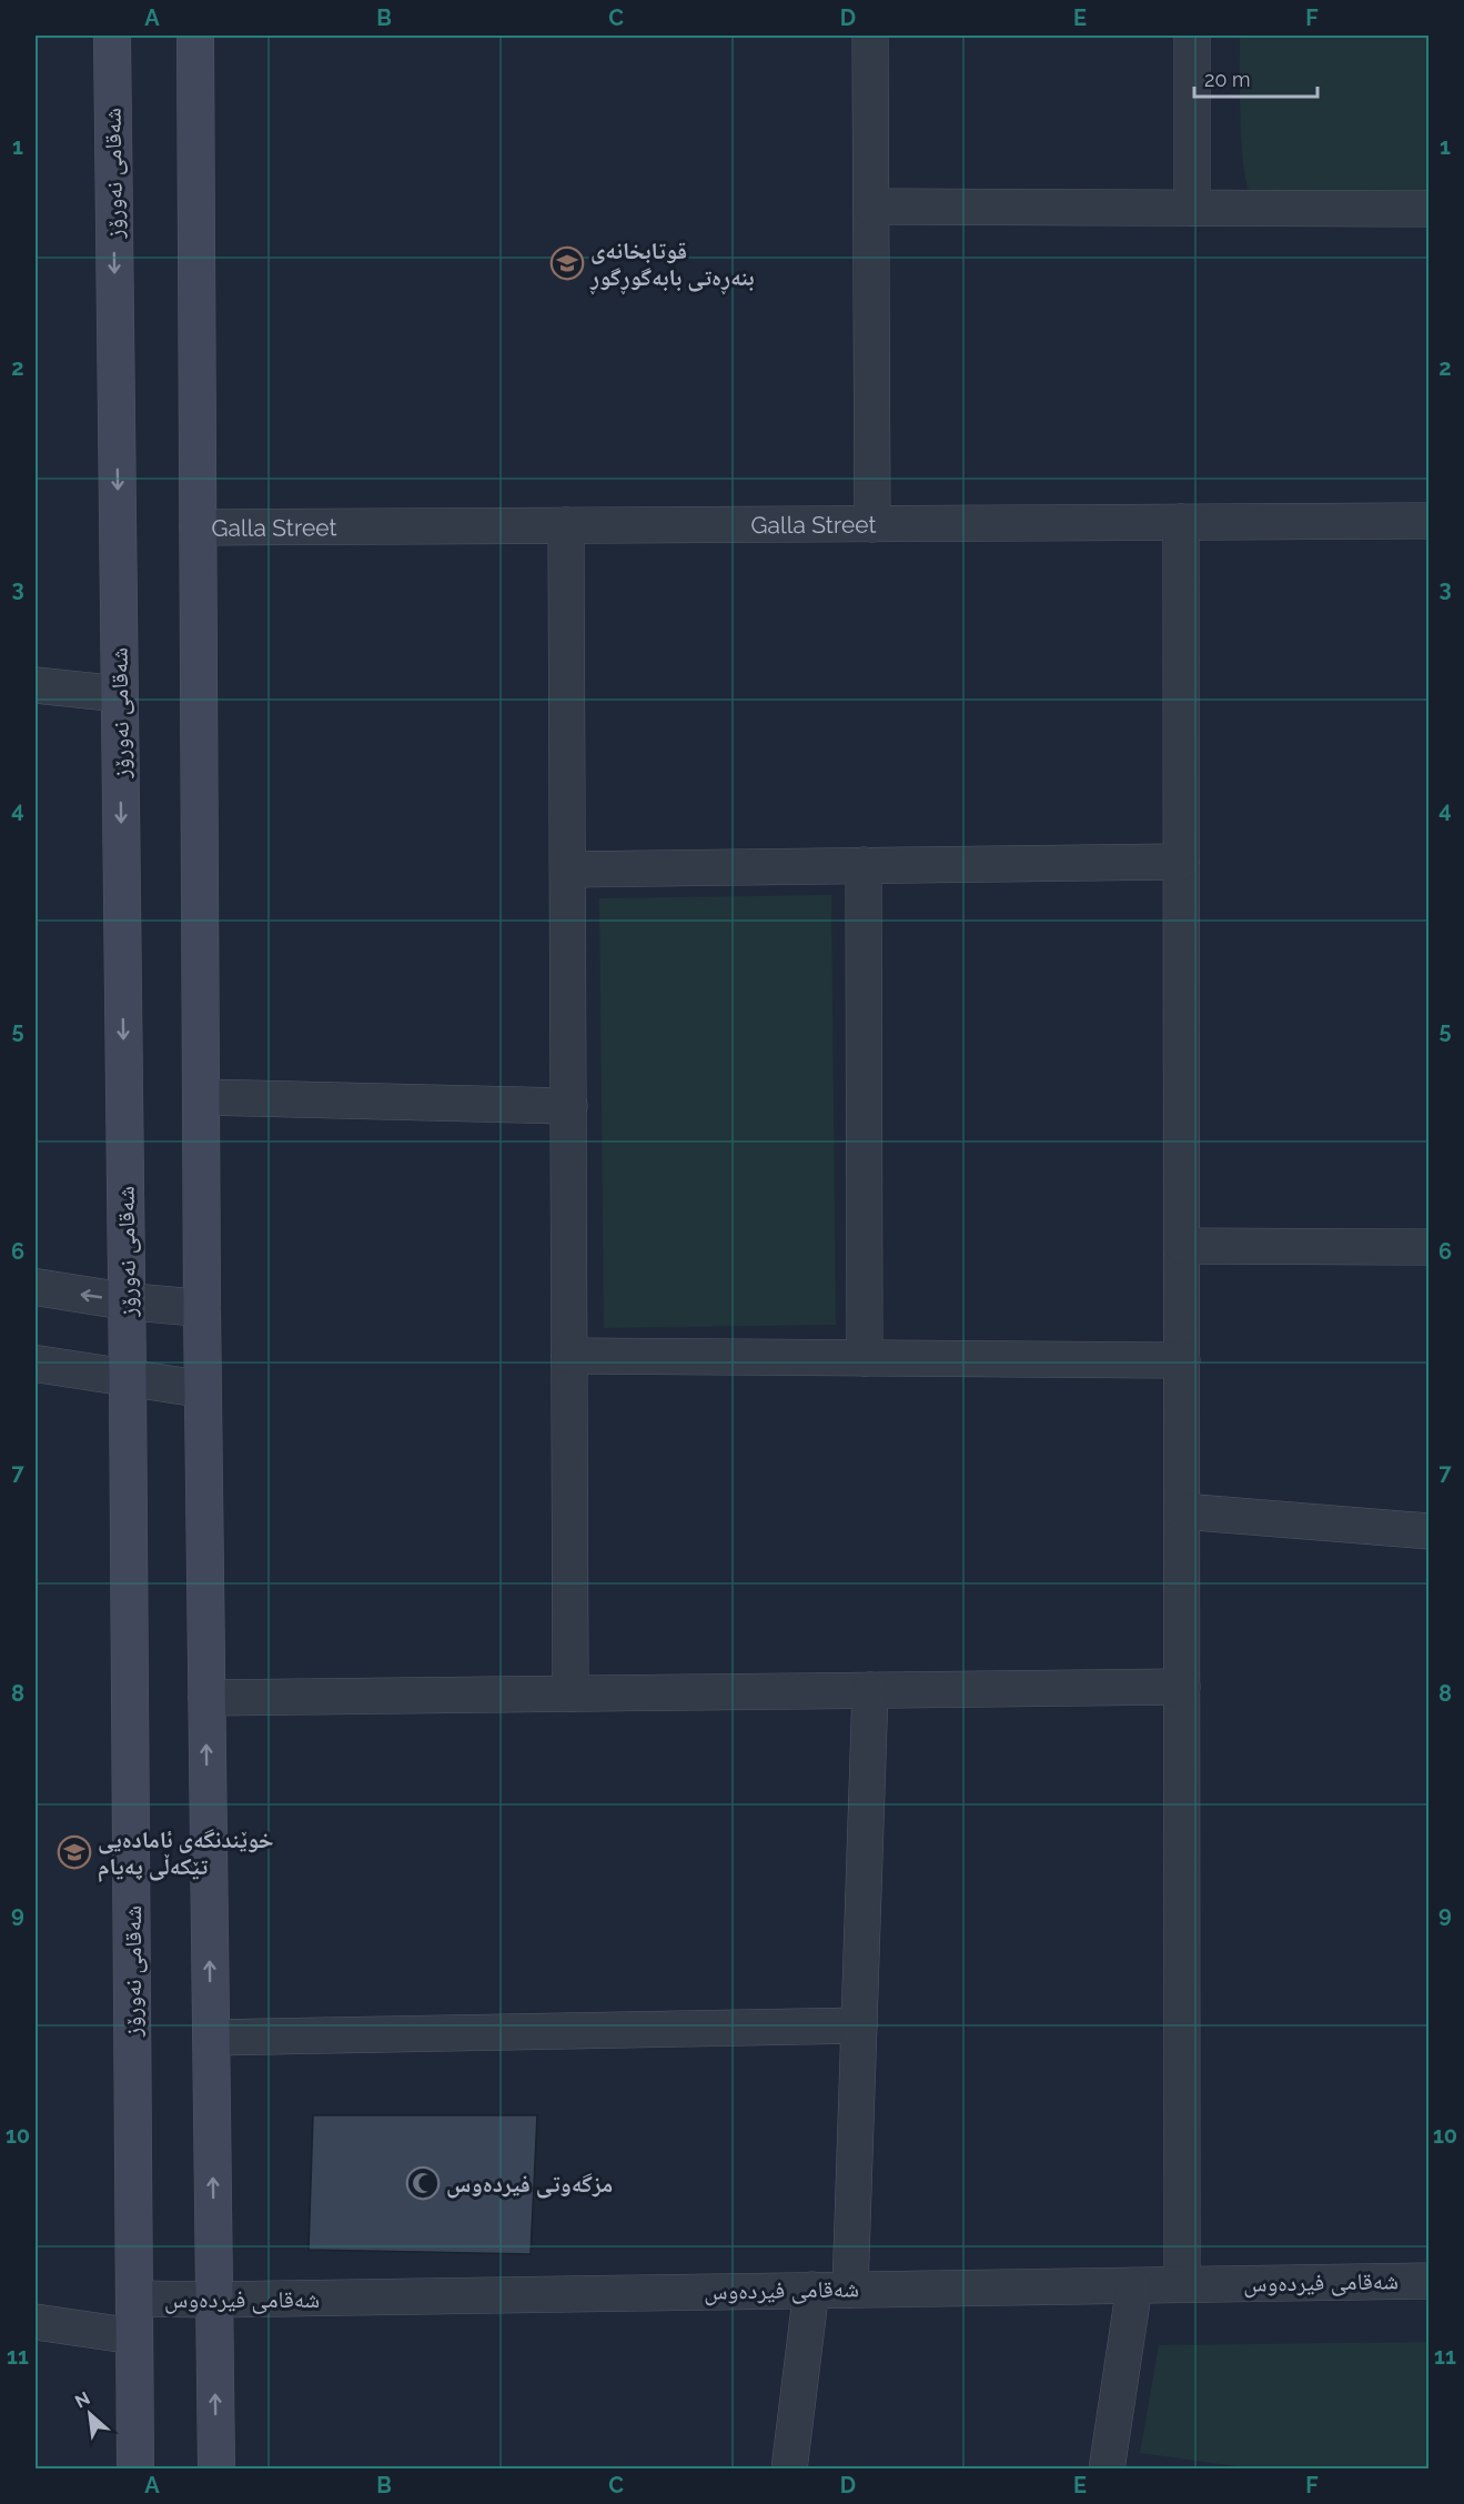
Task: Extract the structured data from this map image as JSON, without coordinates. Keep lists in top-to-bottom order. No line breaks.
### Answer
{"streets":{"main road":["شەقامی نەورۆز"],"street":["Galla Street","شەقامی فیردەوس"]},"crossings":[["شەقامی نەورۆز","شەقامی فیردەوس"]],"places":{"school or university":["قوتابخانەی بنەڕەتی بابەگوڕگوڕ","خوێندنگەی ئامادەیی تێکەڵی پەیام"],"mosque":["مزگەوتی فیردەوس"]},"scale_bar":"20 m","north":"top left","grid":{"columns":["A","B","C","D","E","F"],"rows":["1","2","3","4","5","6","7","8","9","10","11"]}}
